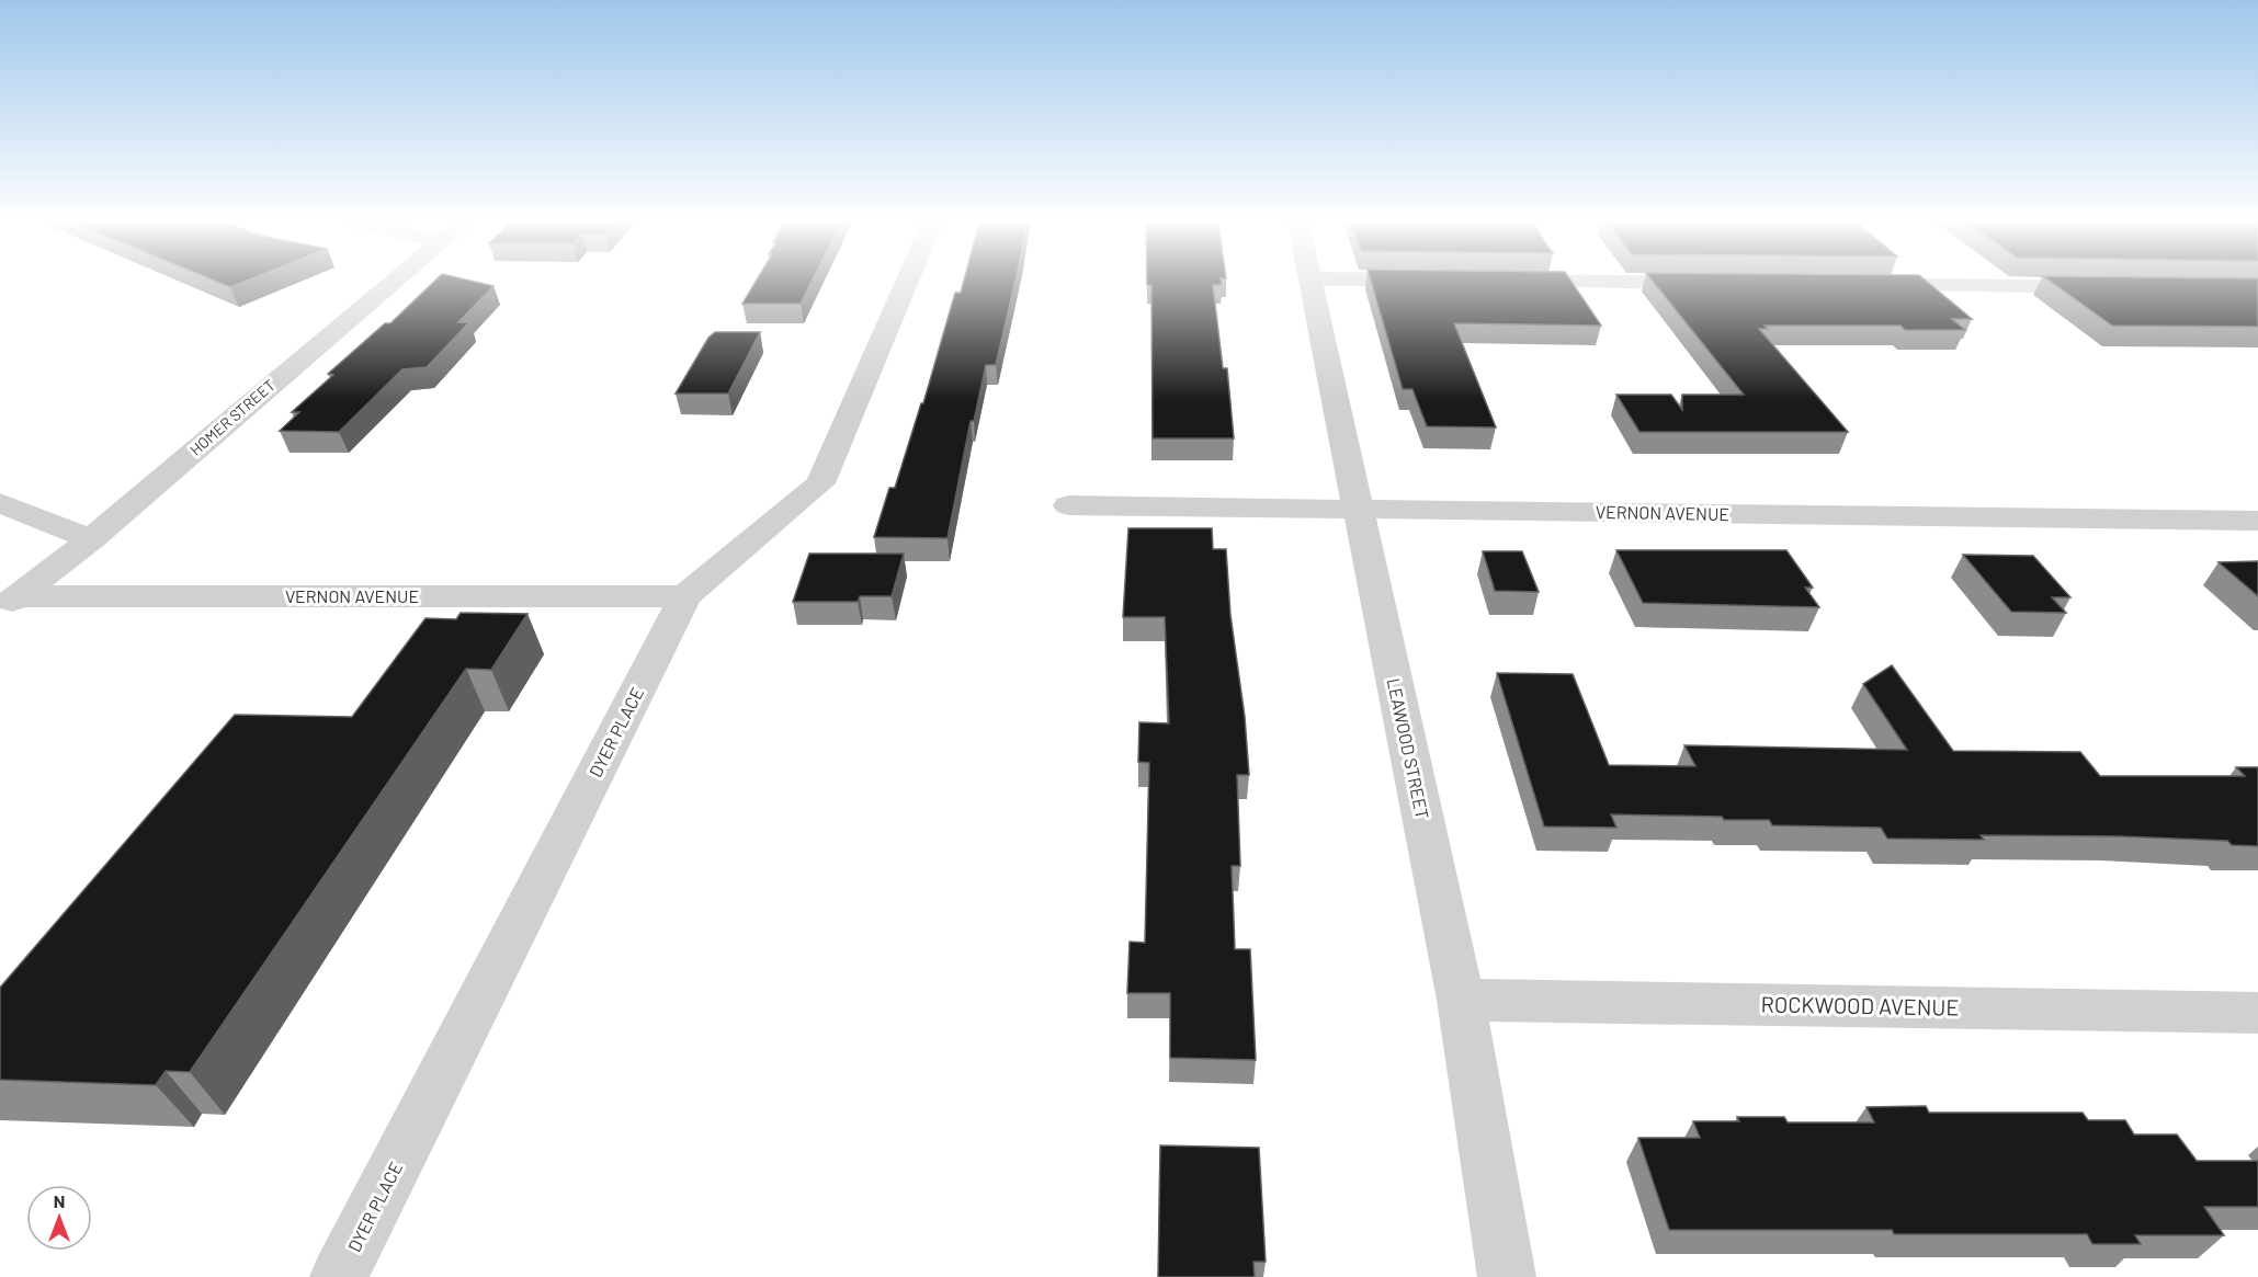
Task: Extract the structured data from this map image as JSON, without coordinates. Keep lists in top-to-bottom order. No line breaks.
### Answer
{"streets":{"street":["HOMER STREET","VERNON AVENUE","DYER PLACE","LEAWOOD STREET","ROCKWOOD AVENUE"]},"crossings":[["HOMER STREET","VERNON AVENUE"],["VERNON AVENUE","DYER PLACE"],["VERNON AVENUE","LEAWOOD STREET"],["LEAWOOD STREET","ROCKWOOD AVENUE"]],"north":"top"}
